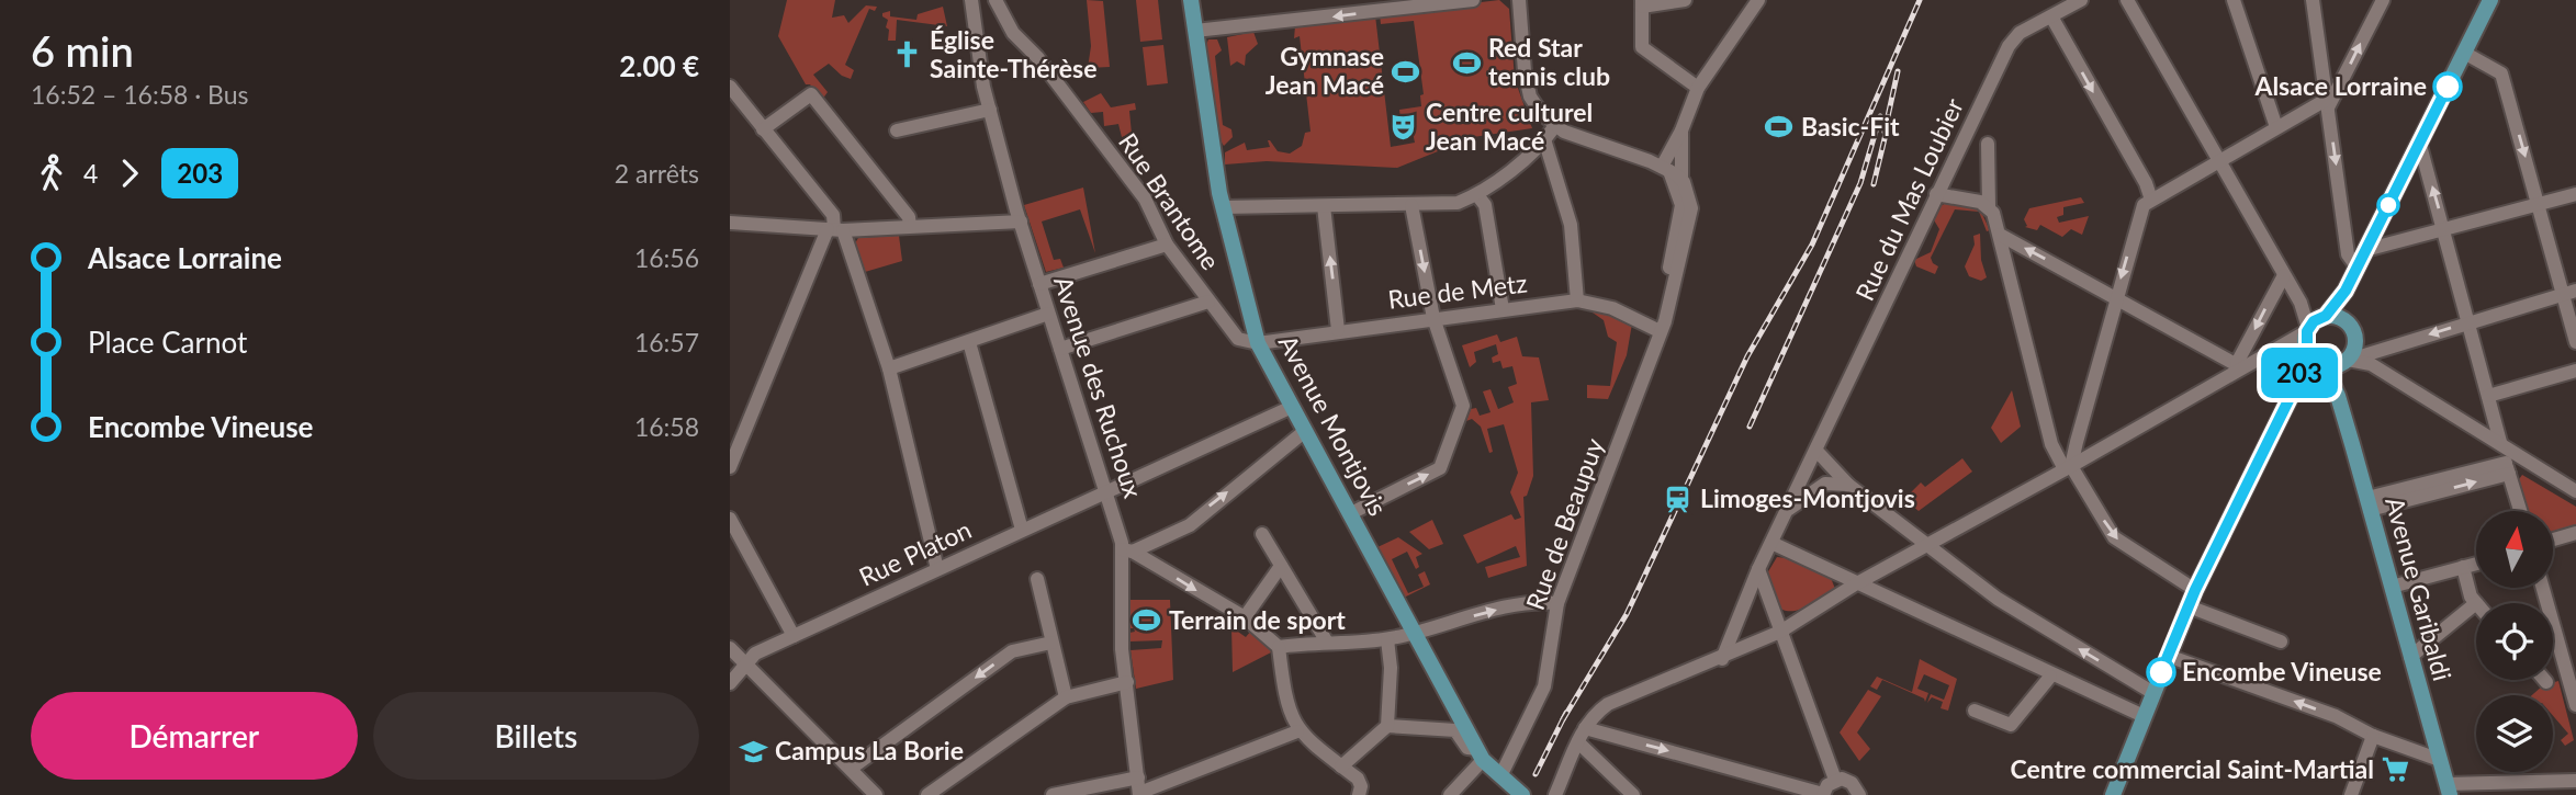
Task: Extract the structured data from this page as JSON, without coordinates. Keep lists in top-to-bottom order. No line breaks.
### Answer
{"streets":{"main road":["Avenue Montjovis","Avenue Garibaldi"],"street":["Rue du Mas Loubier","Rue Brantome","Rue de Metz","Avenue des Ruchoux","Rue de Beaupuy","Rue Platon"]},"crossings":[["Rue Brantome","Rue de Metz"],["Rue Brantome","Avenue Montjovis"],["Rue de Metz","Avenue Montjovis"],["Rue de Metz","Rue de Beaupuy"],["Avenue des Ruchoux","Rue Platon"],["Avenue Montjovis","Rue Platon"]],"places":{"church":["Église Sainte-Thérèse"],"sports":["Red Star tennis club","Gymnase Jean Macé","Basic-Fit","Terrain de sport"],"other":["Alsace Lorraine","Encombe Vineuse"],"theatre":["Centre culturel Jean Macé"],"station":["Limoges-Montjovis"],"school or university":["Campus La Borie"],"supermarket":["Centre commercial Saint-Martial"]},"lines":["bus line 203"],"north":"top","page":{"heading":["6 min","16:52 – 16:58 · Bus","2.00 €"],"on_map":"203","legs":["4","203","2 arrêts"],"list":[{"name":"Alsace Lorraine","value":"16:56"},{"name":"Place Carnot","value":"16:57"},{"name":"Encombe Vineuse","value":"16:58"}],"buttons":["Démarrer","Billets"]}}
